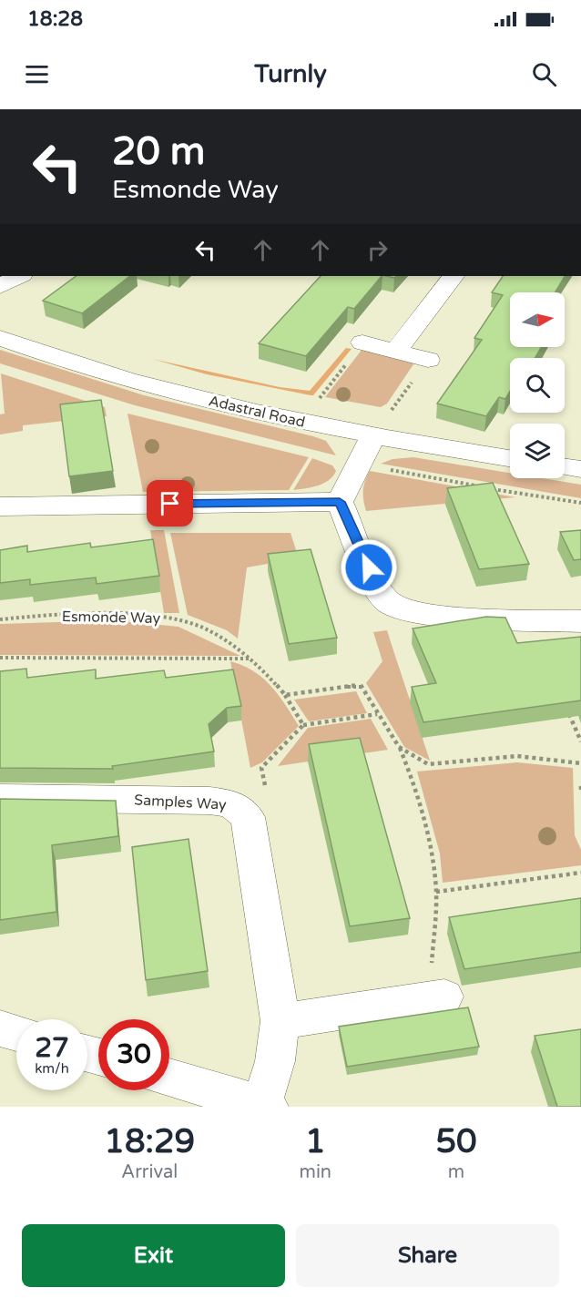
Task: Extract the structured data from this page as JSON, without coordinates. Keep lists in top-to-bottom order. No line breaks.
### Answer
{"streets":{"street":["Adastral Road","Samples Way"],"path":["Esmonde Way"]},"north":"right","page":{"status":"18:28","header":"Turnly","turn":["20 m","Esmonde Way"],"speed":"27 km/h","limit":"30","eta":["18:29","Arrival","1","min","50","m"],"buttons":["Exit","Share"]}}
